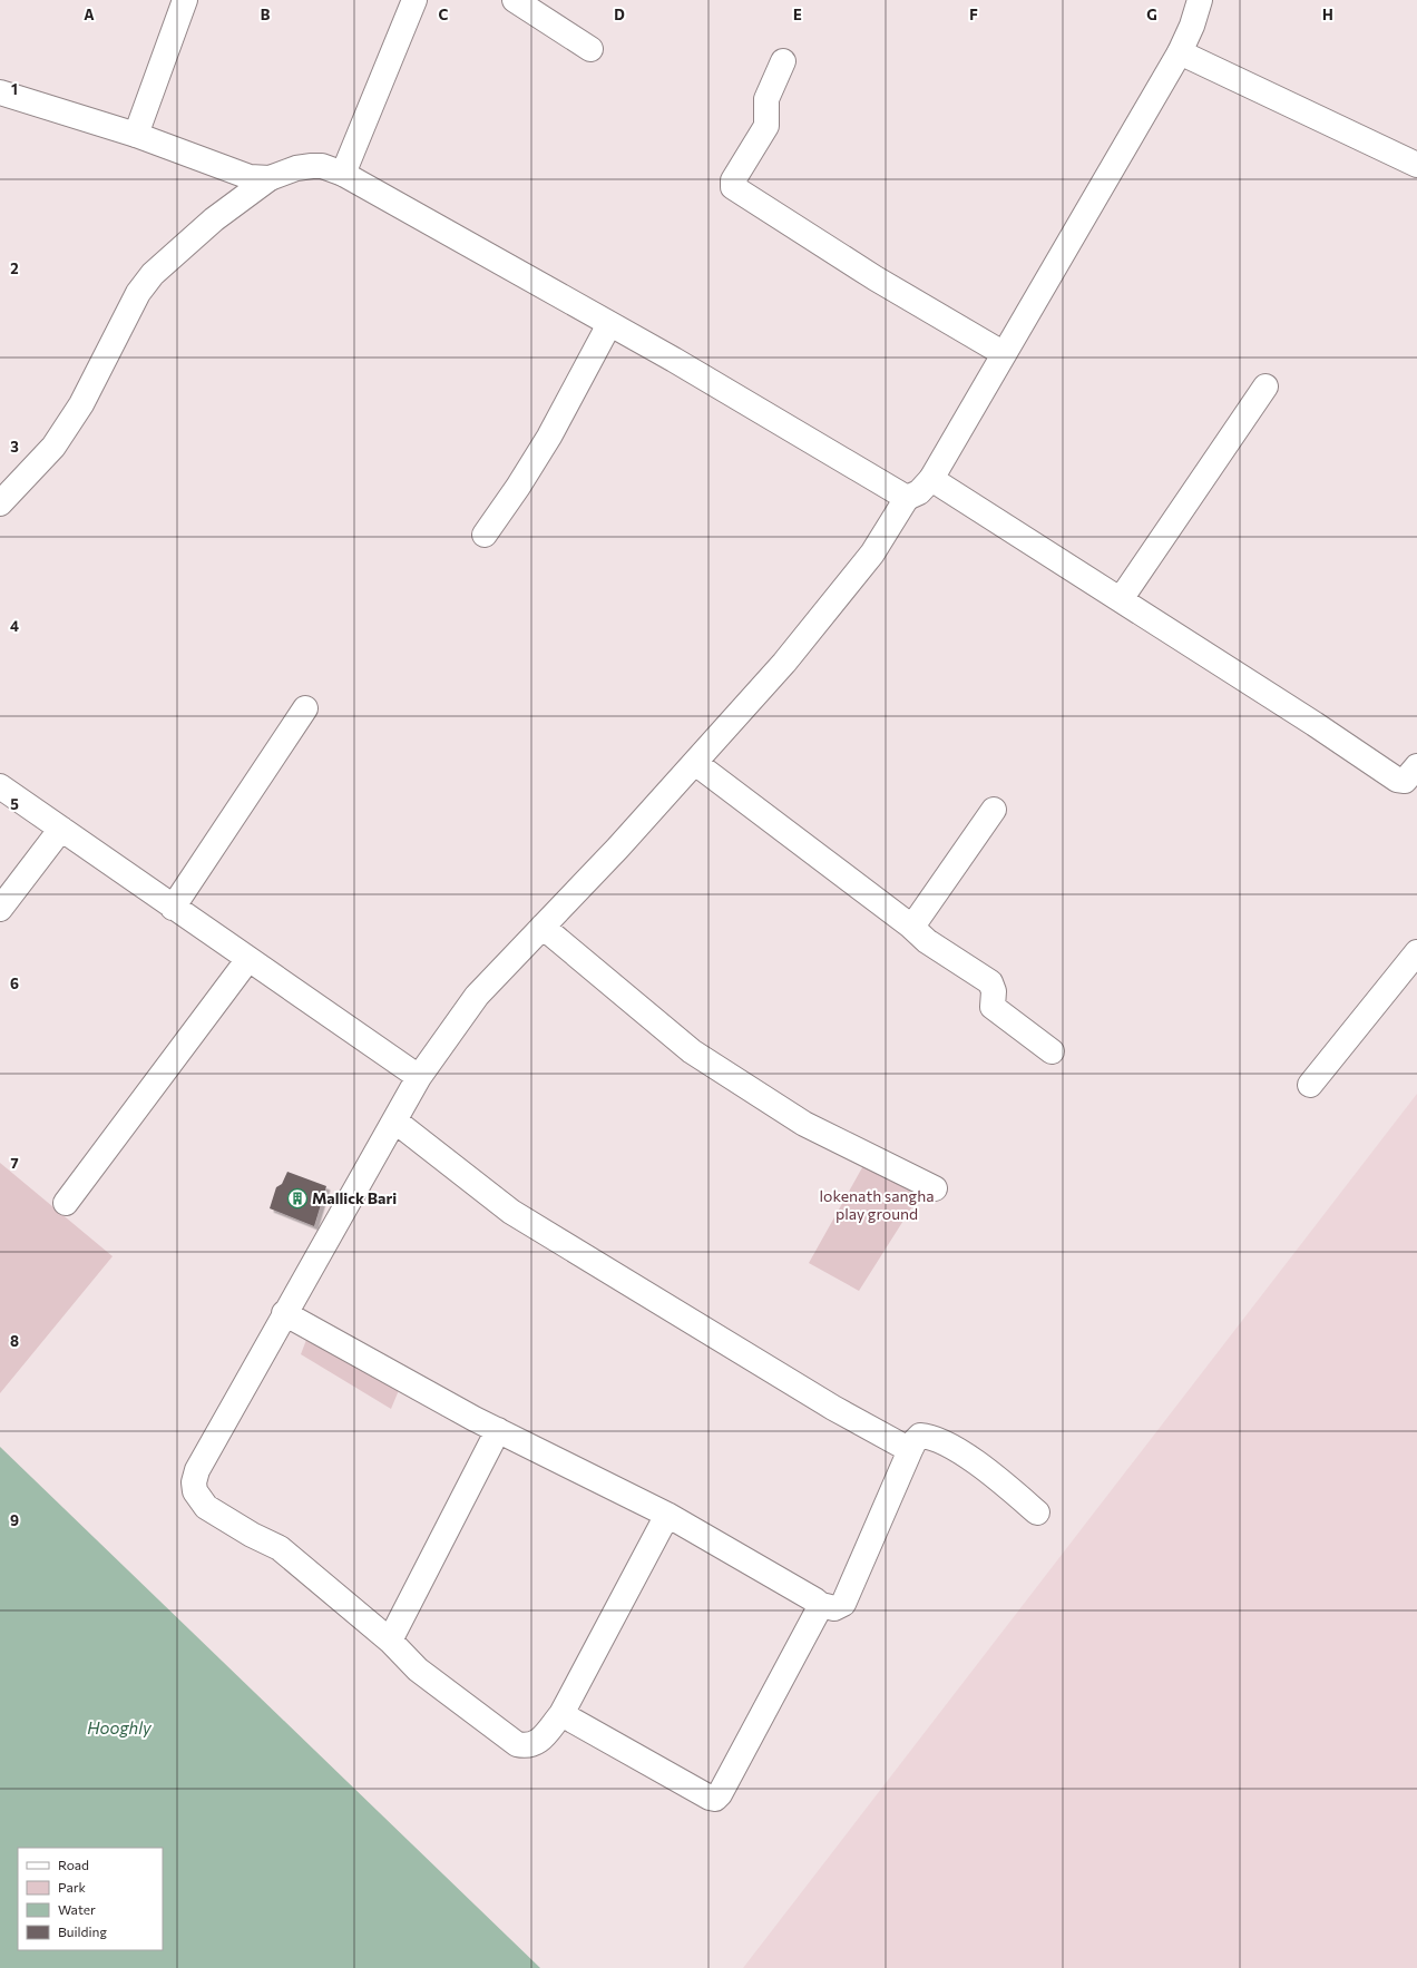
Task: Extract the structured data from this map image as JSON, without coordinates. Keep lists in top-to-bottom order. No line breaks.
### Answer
{"water":["Hooghly"],"parks":["lokenath sangha play ground"],"places":{"building":["Mallick Bari"]},"legend":["Road","Park","Water","Building"],"grid":{"columns":["A","B","C","D","E","F","G","H"],"rows":["1","2","3","4","5","6","7","8","9"]}}
